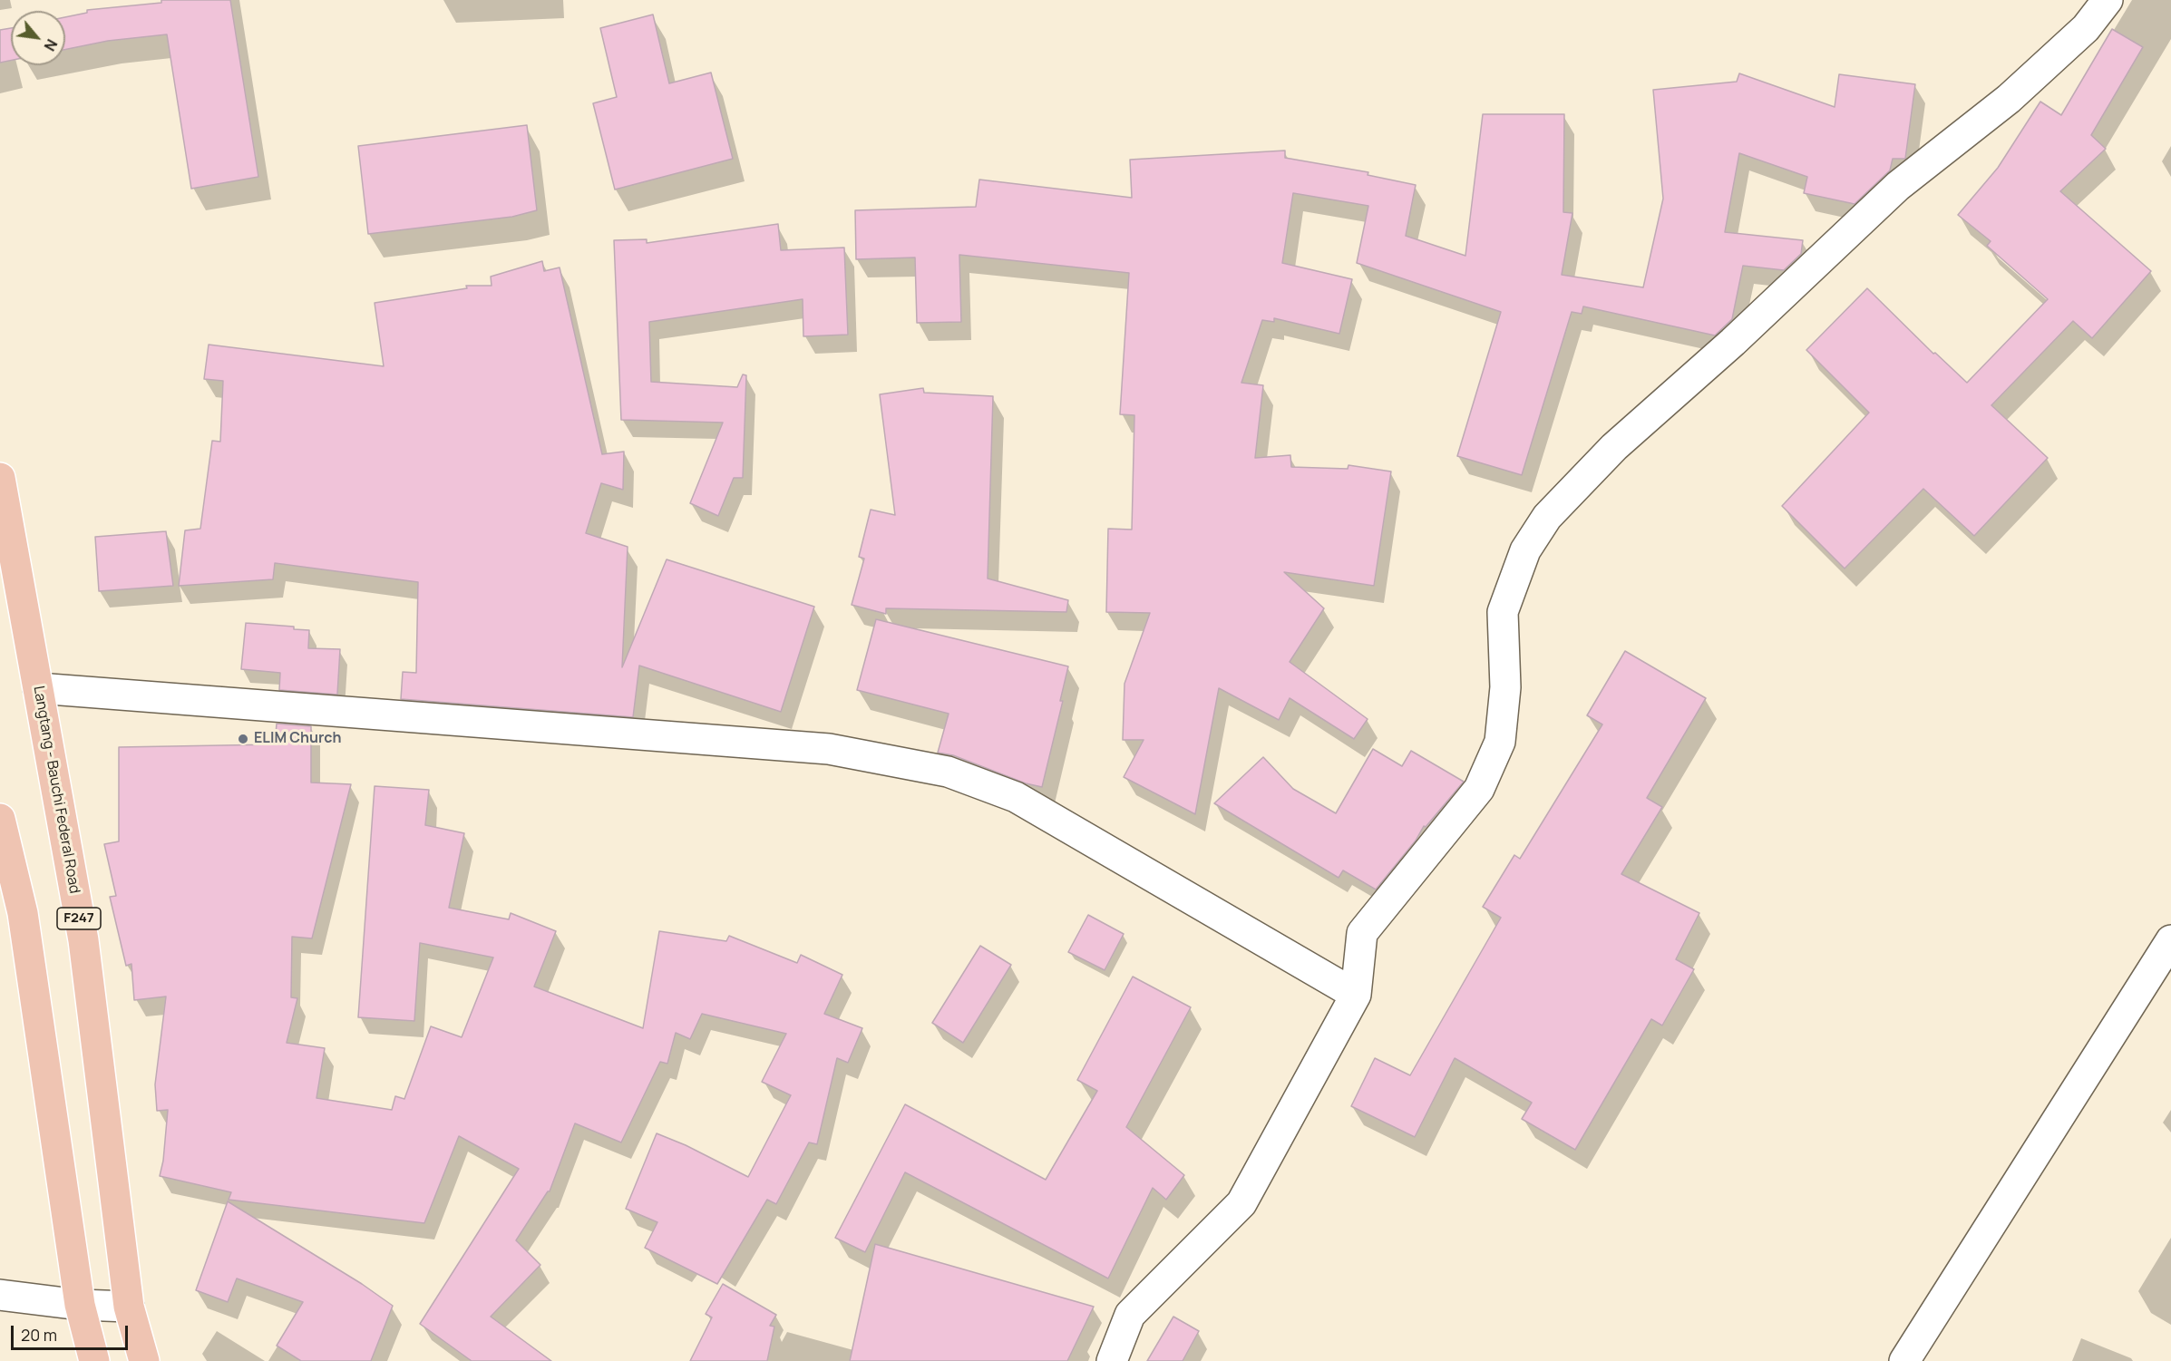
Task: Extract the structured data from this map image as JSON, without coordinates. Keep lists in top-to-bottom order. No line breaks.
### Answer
{"streets":{"main road":["Langtang - Bauchi Federal Road","F247"]},"places":["ELIM Church"],"scale_bar":"20 m","north":"bottom right"}
